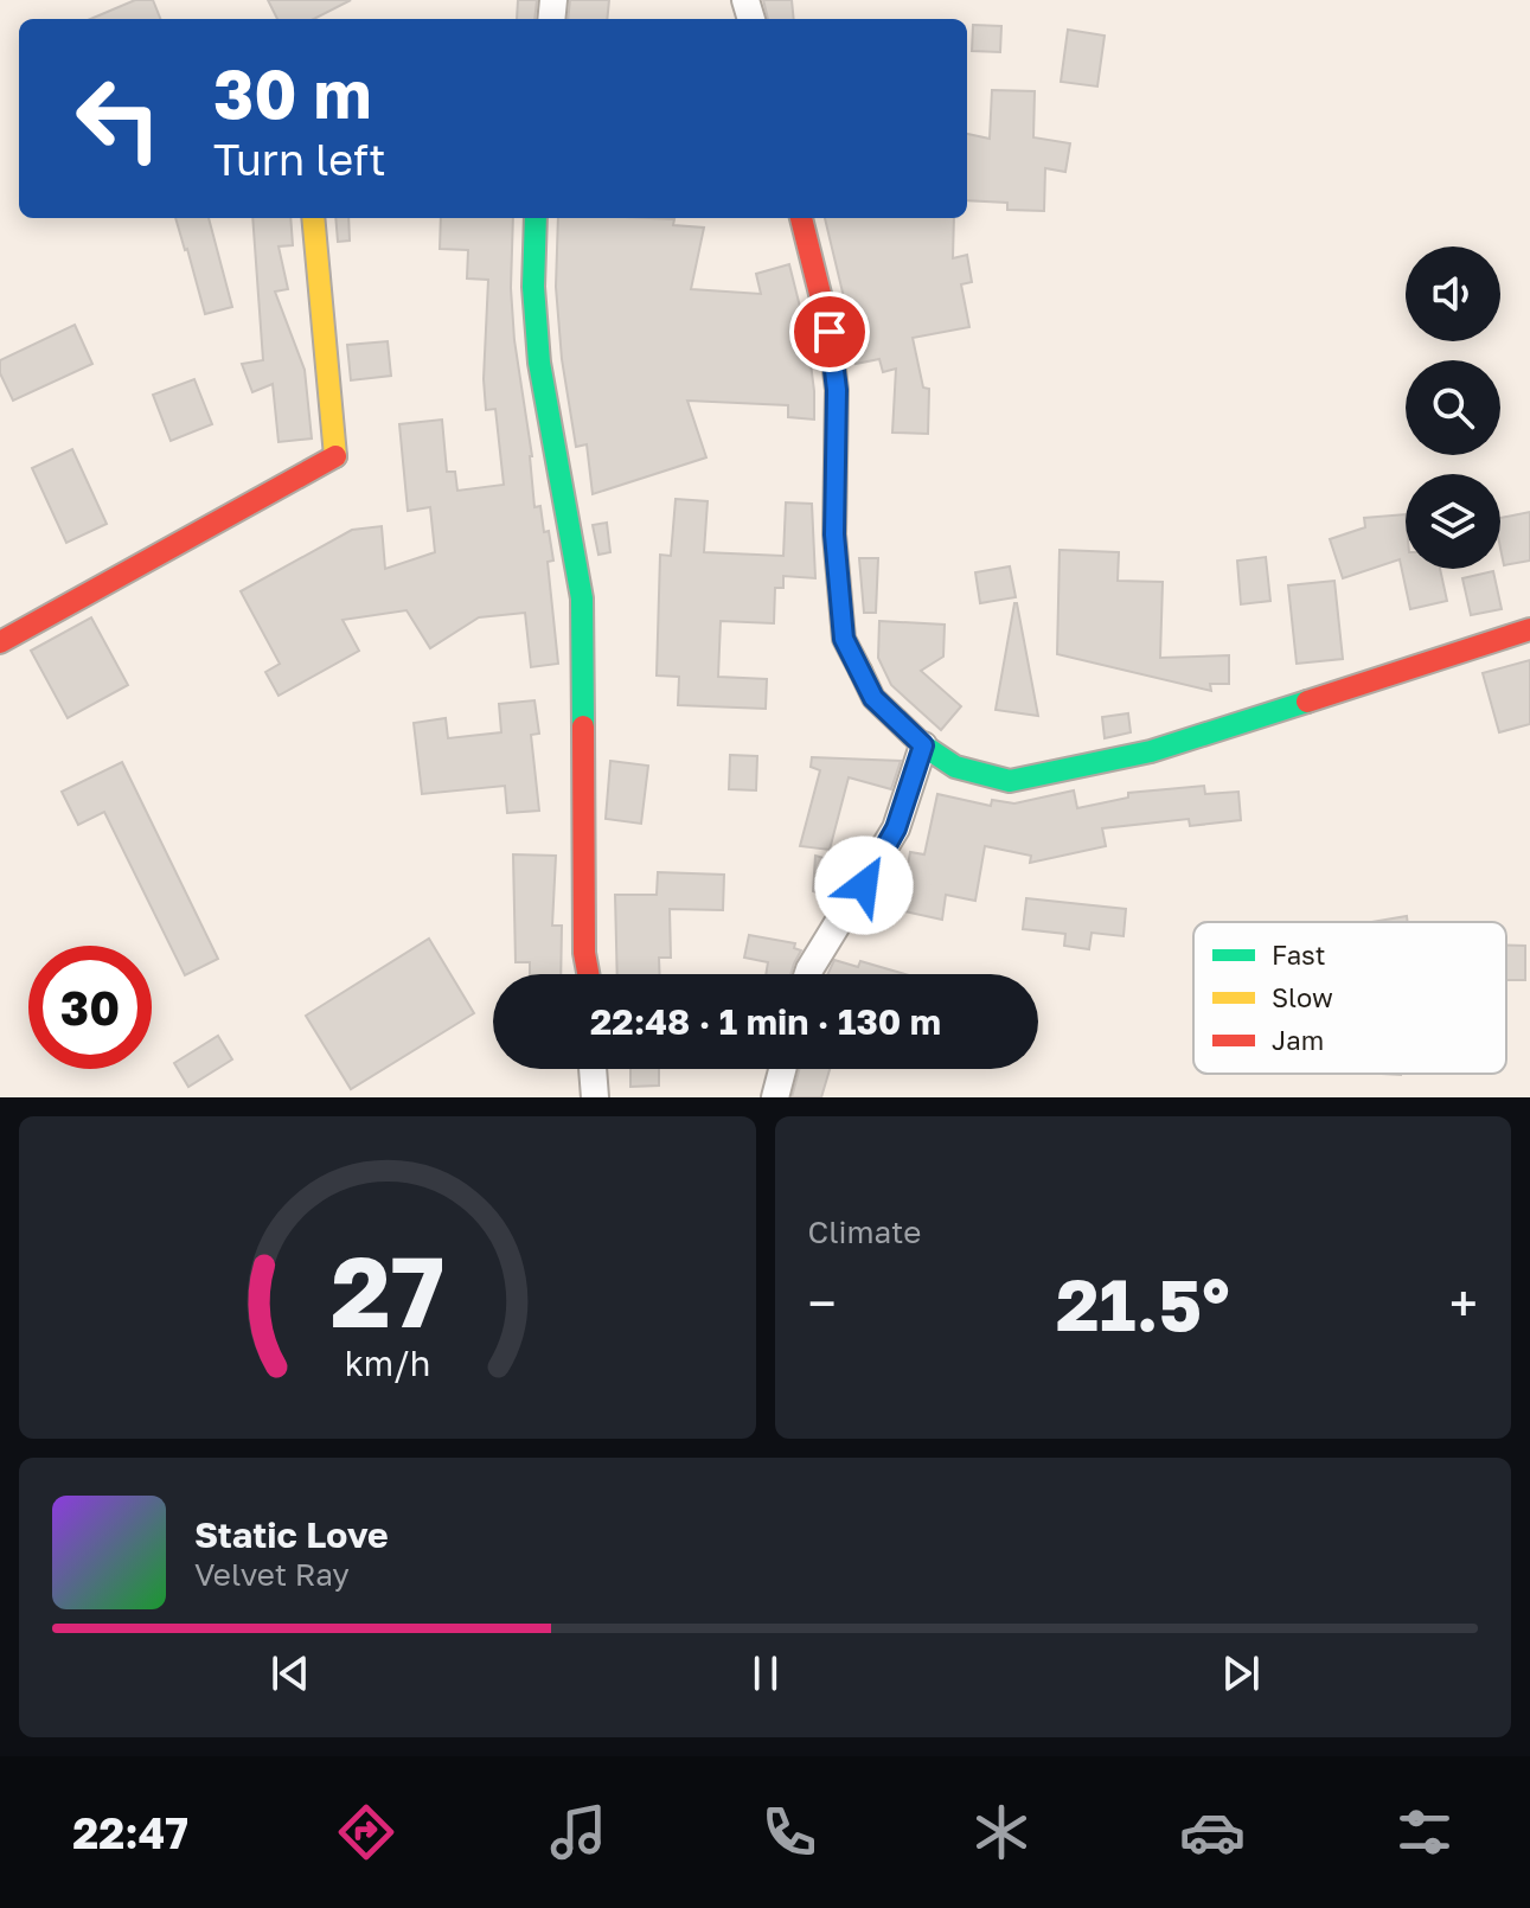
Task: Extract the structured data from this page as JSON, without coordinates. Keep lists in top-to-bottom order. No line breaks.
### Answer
{"legend":["Fast","Slow","Jam"],"page":{"turn":["30 m","Turn left"],"limit":"30","trip":"22:48 · 1 min · 130 m","tile":"Climate","heat":["−","21.5°","+"],"song":["Static Love","Velvet Ray"],"tabs":"22:47","gauge":["27","km/h"]}}
